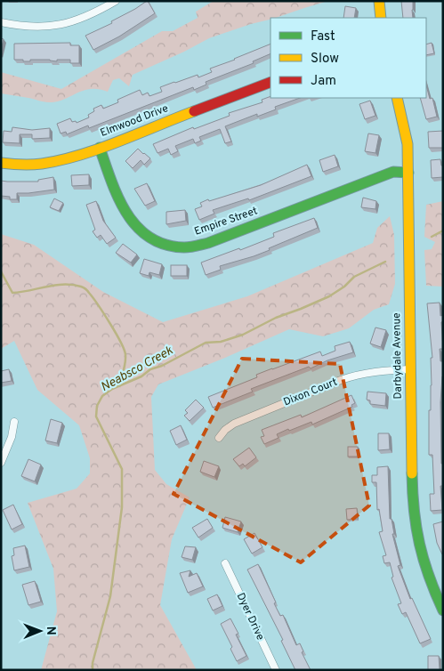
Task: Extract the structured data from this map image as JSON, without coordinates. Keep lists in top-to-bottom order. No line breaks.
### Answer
{"streets":{"street":["Elmwood Drive","Empire Street","Darbydale Avenue","Dixon Court","Dyer Drive"]},"crossings":[["Elmwood Drive","Empire Street"],["Empire Street","Darbydale Avenue"],["Darbydale Avenue","Dixon Court"]],"water":["Neabsco Creek"],"legend":["Fast","Slow","Jam"],"north":"right"}
